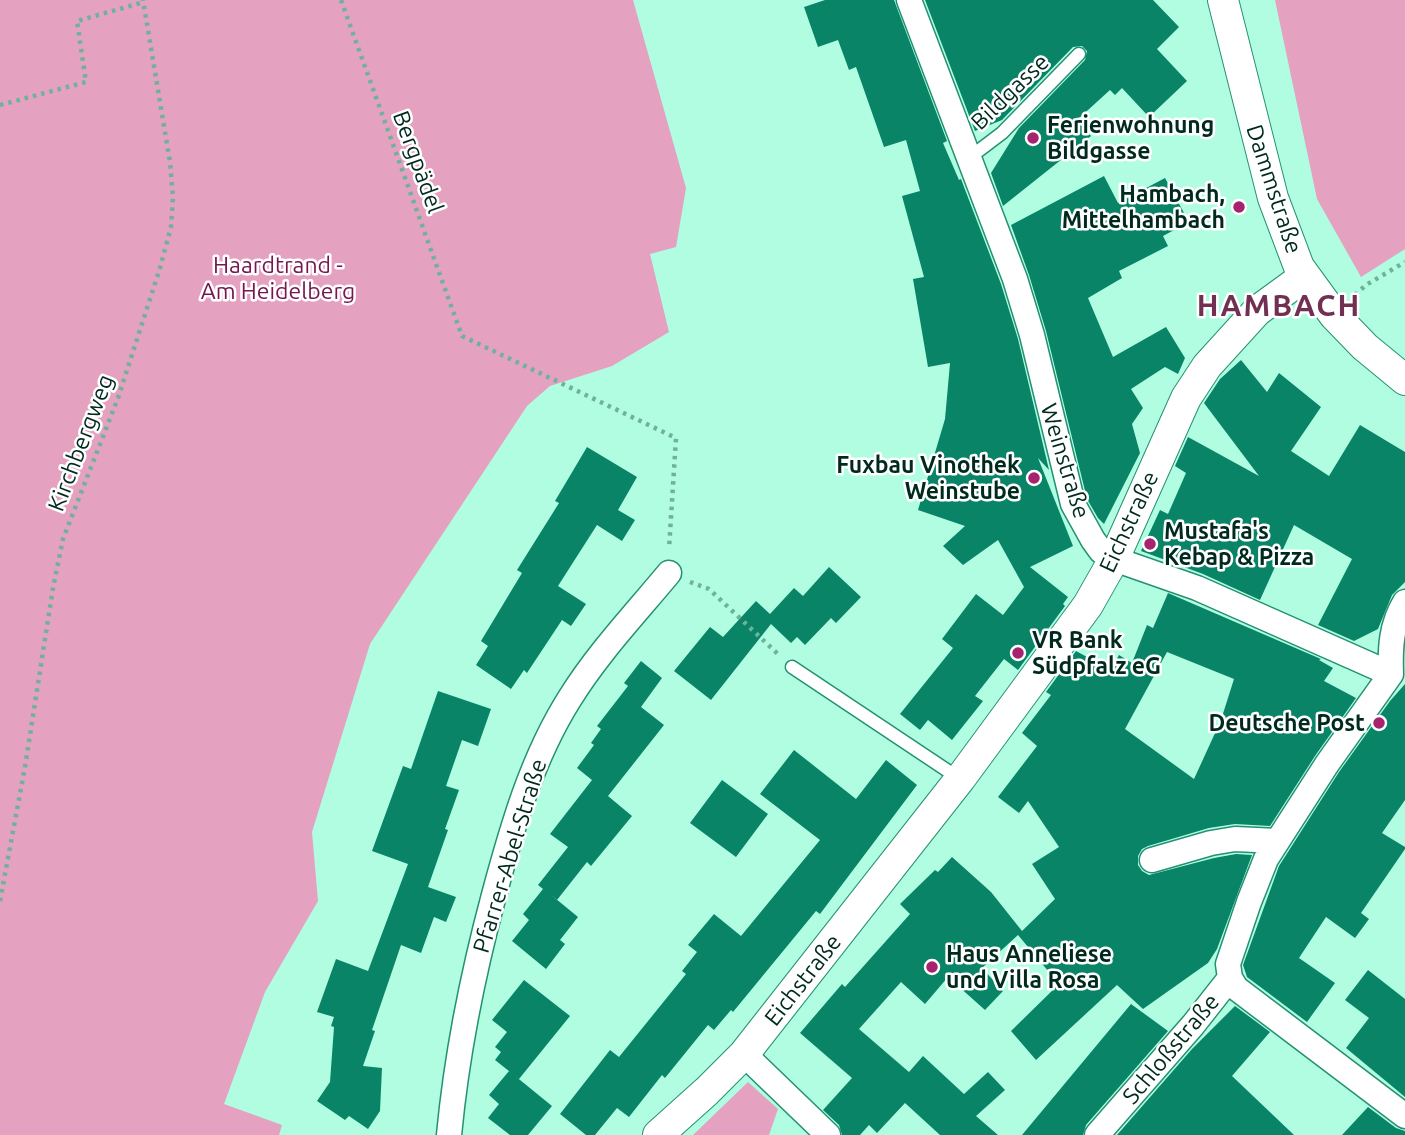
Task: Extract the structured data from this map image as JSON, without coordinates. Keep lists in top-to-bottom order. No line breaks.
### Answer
{"streets":{"street":["Dammstraße","Weinstraße","Eichstraße","Pfarrer-Abel-Straße","Schloßstraße"],"lane":["Bildgasse"],"path":["Bergpädel","Kirchbergweg"]},"crossings":[["Bildgasse","Weinstraße"],["Bergpädel","Pfarrer-Abel-Straße"],["Dammstraße","Eichstraße"],["Weinstraße","Eichstraße"],["Weinstraße","Schloßstraße"]],"districts":["HAMBACH"],"parks":["Haardtrand - Am Heidelberg"],"places":["Ferienwohnung Bildgasse","Hambach, Mittelhambach","Fuxbau Vinothek Weinstube","Mustafa's Kebap & Pizza","VR Bank Südpfalz eG","Deutsche Post","Haus Anneliese und Villa Rosa"]}
